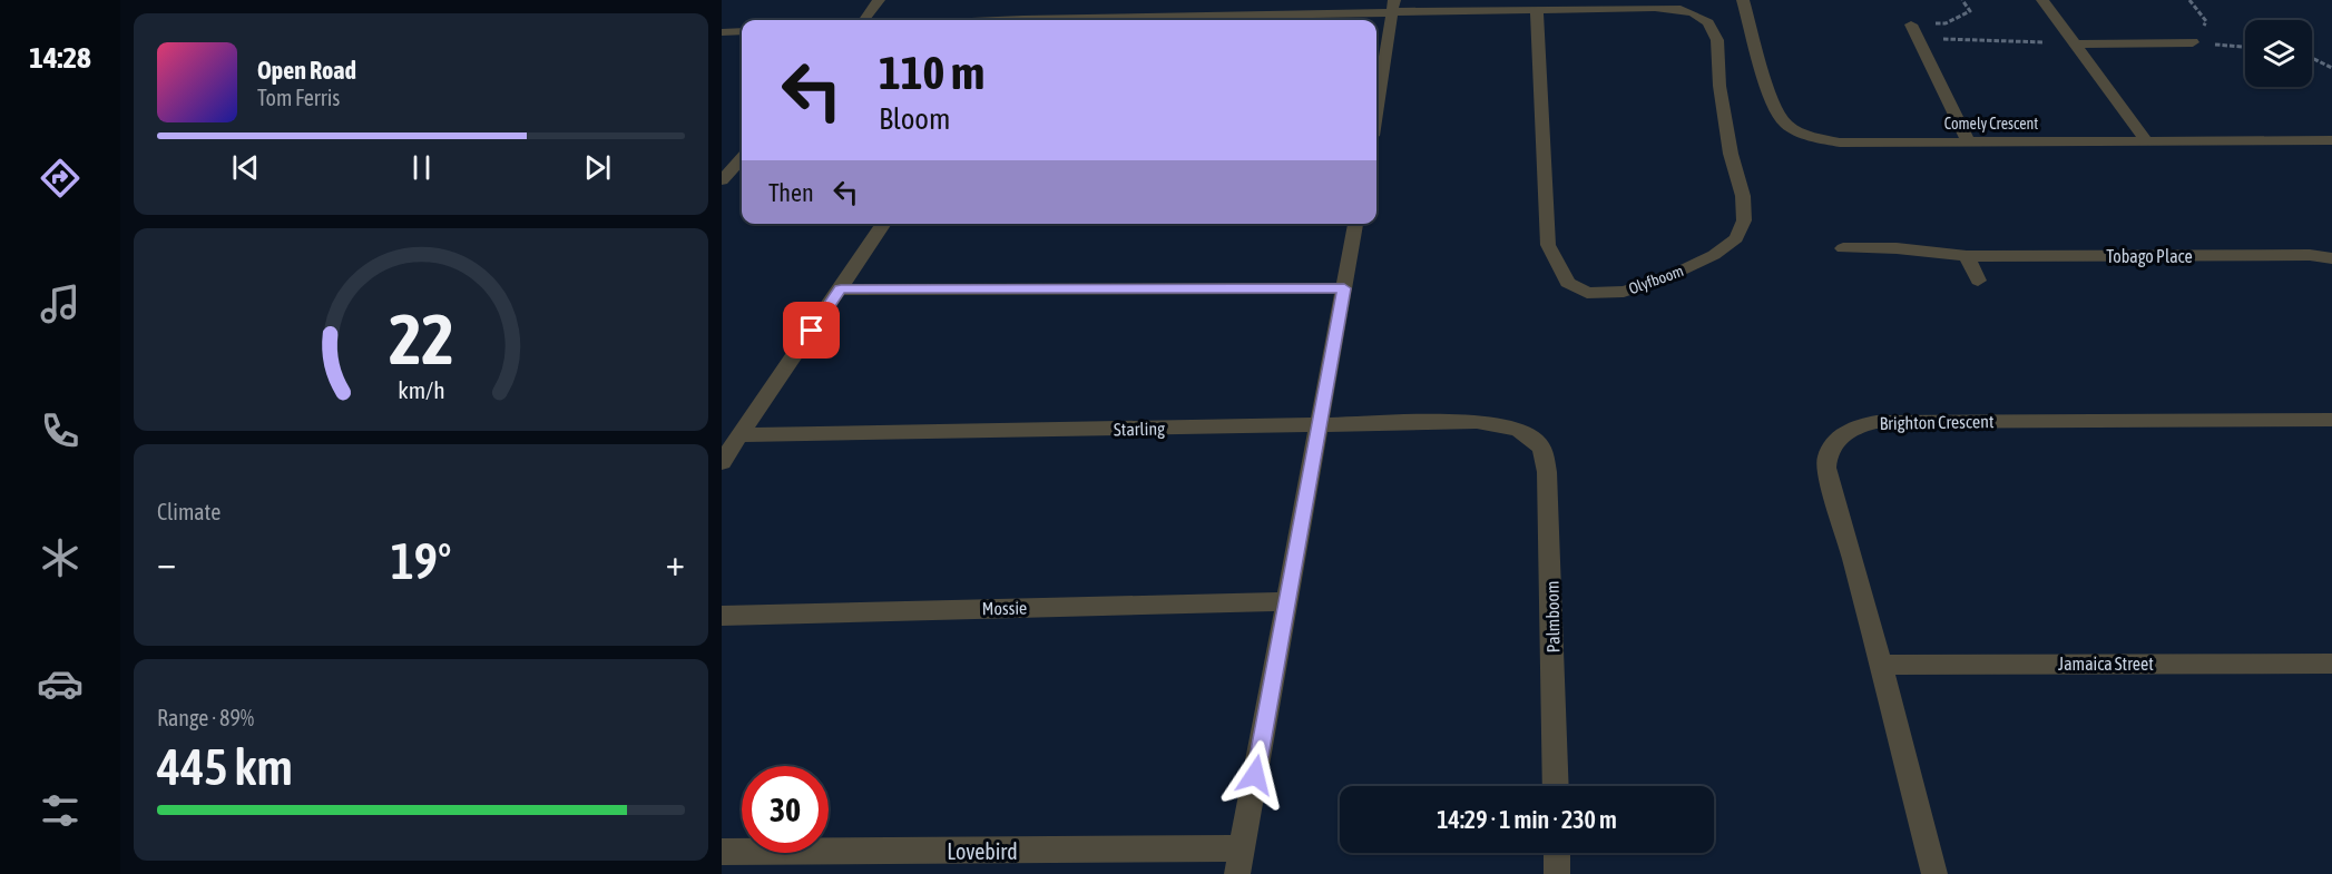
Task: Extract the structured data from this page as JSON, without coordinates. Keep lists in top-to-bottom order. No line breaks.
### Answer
{"streets":{"street":["Comely Crescent","Tobago Place","Olyfboom","Brighton Crescent","Starling","Mossie","Palmboom","Jamaica Street","Lovebird"]},"crossings":[["Brighton Crescent","Jamaica Street"],["Starling","Palmboom"]],"page":{"tabs":"14:28","turn":["110 m","Bloom"],"song":["Open Road","Tom Ferris"],"then":"Then","tile":["Climate",["Range · 89%","445 km"]],"heat":["−","19°","+"],"limit":"30","trip":"14:29 · 1 min · 230 m","gauge":["22","km/h"]}}
